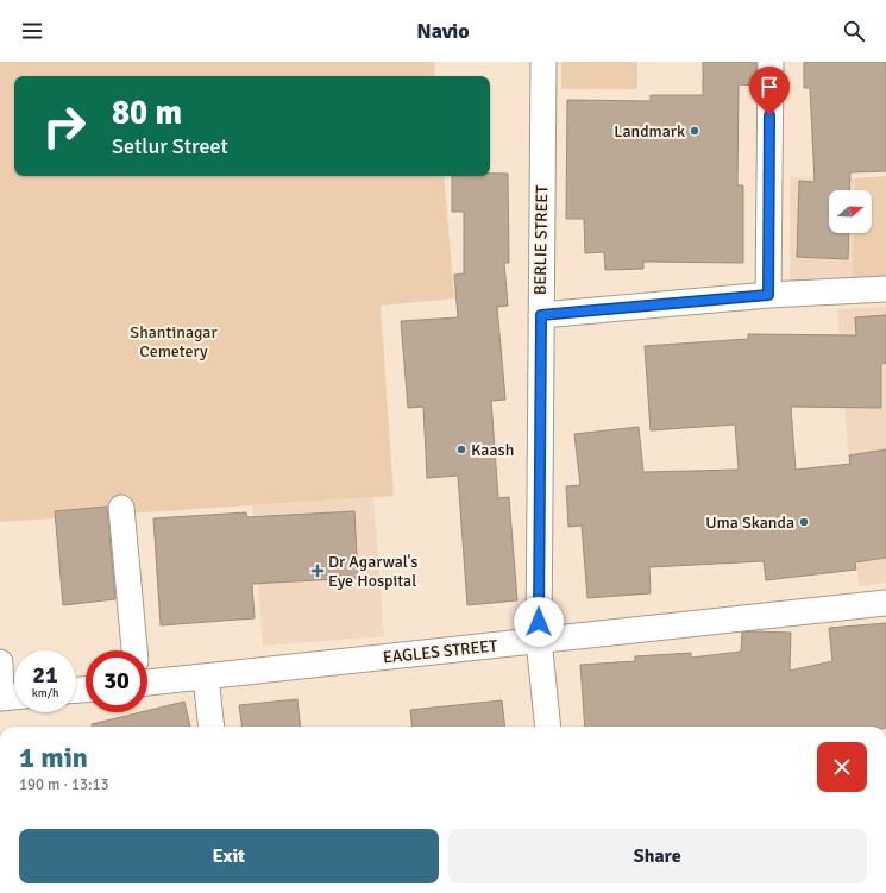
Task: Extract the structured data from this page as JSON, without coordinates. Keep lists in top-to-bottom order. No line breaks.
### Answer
{"streets":{"street":["BERLIE STREET","EAGLES STREET"]},"crossings":[["BERLIE STREET","EAGLES STREET"]],"parks":["Shantinagar Cemetery"],"places":{"other":["Landmark","Kaash","Uma Skanda"],"health":["Dr Agarwal's Eye Hospital"]},"north":"right","page":{"header":"Navio","turn":["80 m","Setlur Street"],"speed":"21 km/h","limit":"30","heading":["1 min","190 m · 13:13"],"buttons":["Exit","Share"]}}
